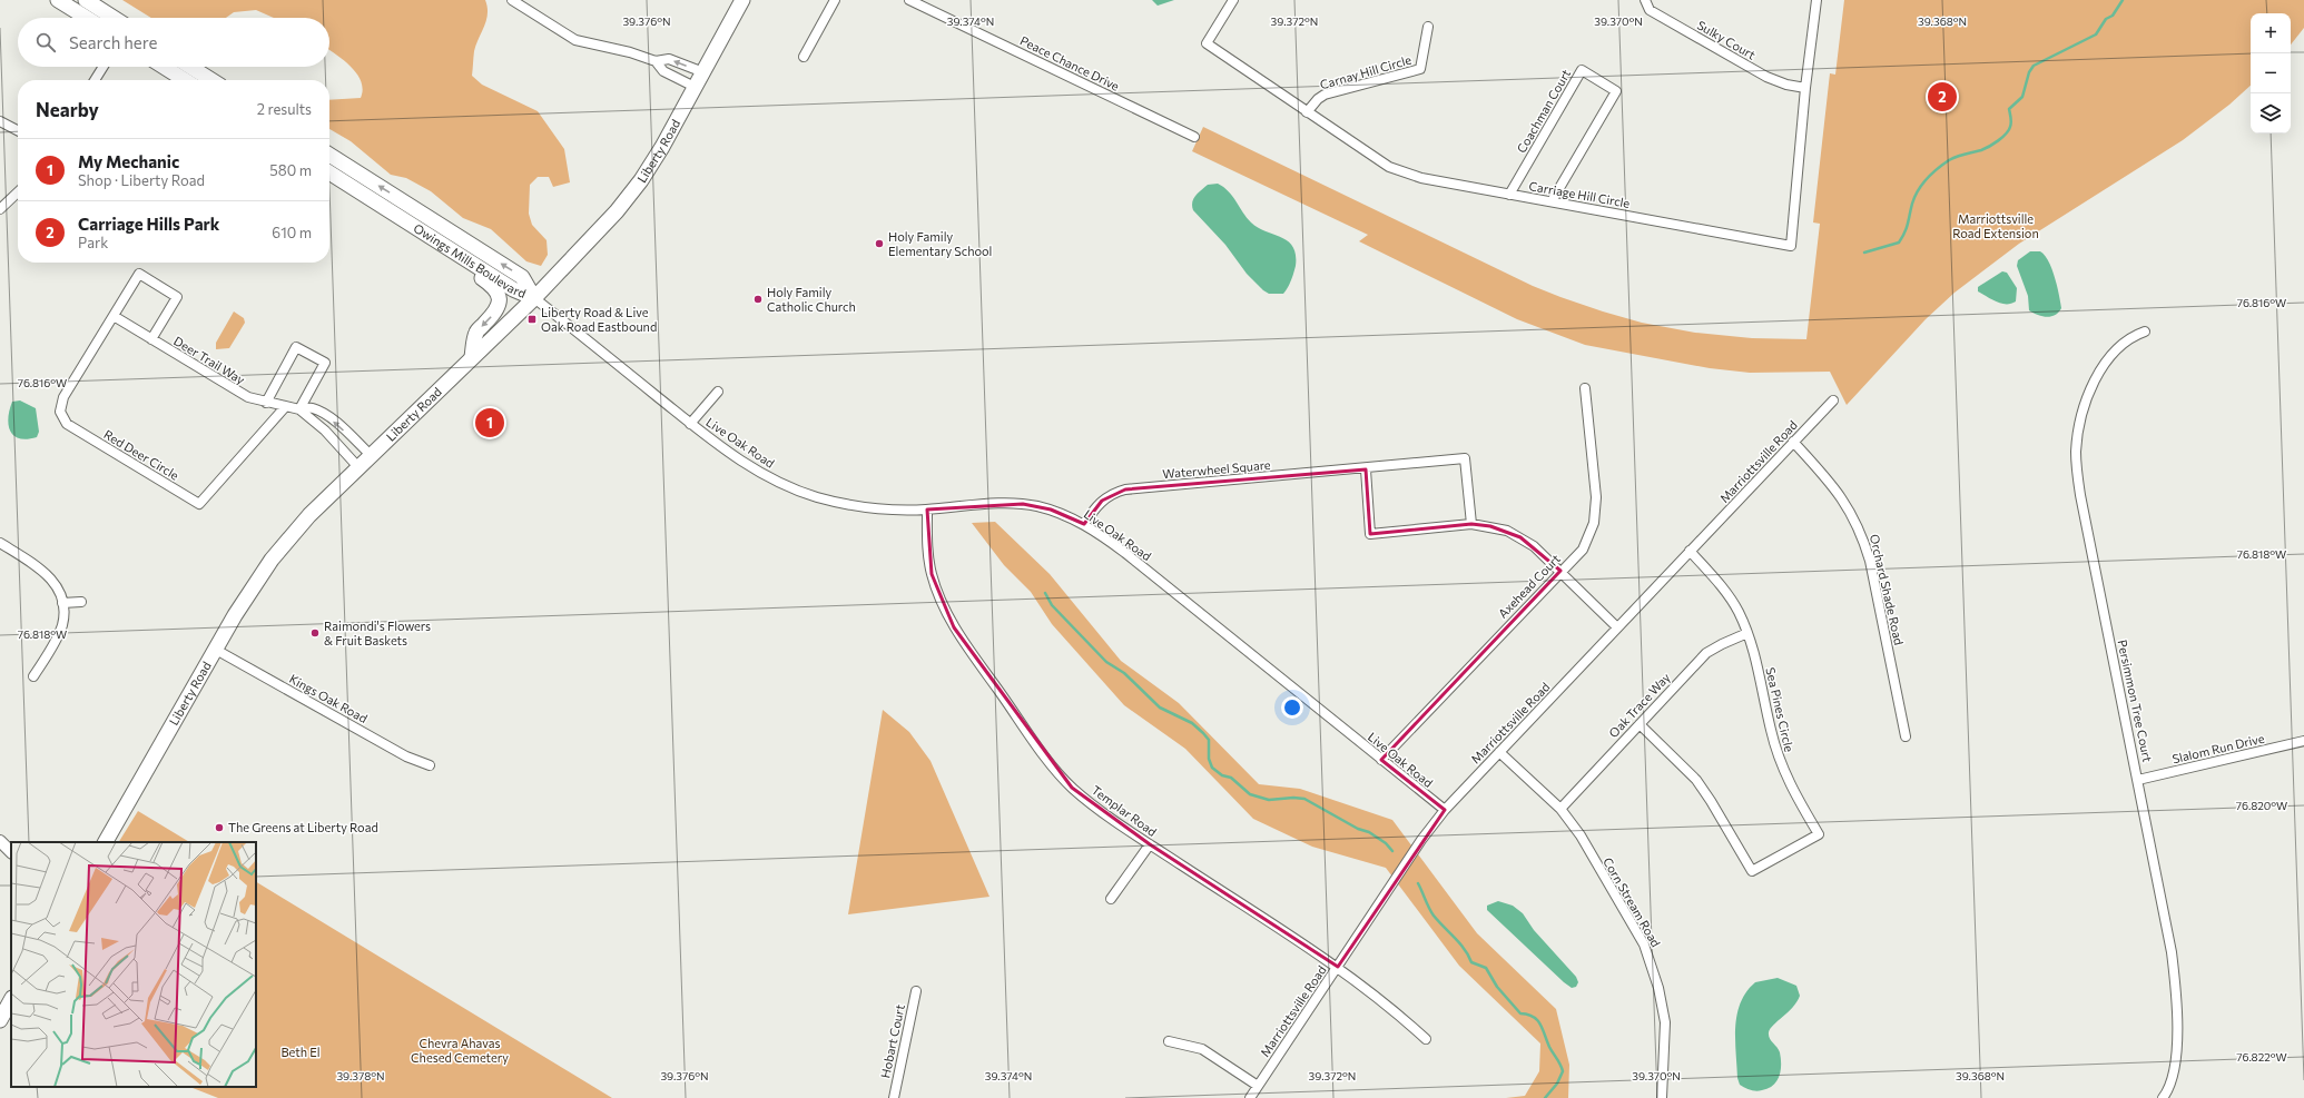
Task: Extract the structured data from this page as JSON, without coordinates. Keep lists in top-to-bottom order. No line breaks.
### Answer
{"streets":{"main road":["Liberty Road","Owings Mills Boulevard"],"street":["Sulky Court","Peace Chance Drive","Carnay Hill Circle","Coachman Court","Carriage Hill Circle","Deer Trail Way","Live Oak Road","Red Deer Circle","Marriottsville Road","Waterwheel Square","Axehead Court","Orchard Shade Road","Kings Oak Road","Persimmon Tree Court","Oak Trace Way","Sea Pines Circle","Slalom Run Drive","Templar Road","Corn Stream Road","Hobart Court"]},"crossings":[["Sulky Court","Carriage Hill Circle"],["Carnay Hill Circle","Carriage Hill Circle"],["Coachman Court","Carriage Hill Circle"],["Liberty Road","Owings Mills Boulevard"],["Liberty Road","Deer Trail Way"],["Liberty Road","Live Oak Road"],["Liberty Road","Kings Oak Road"],["Owings Mills Boulevard","Live Oak Road"],["Deer Trail Way","Red Deer Circle"],["Live Oak Road","Marriottsville Road"],["Live Oak Road","Waterwheel Square"],["Live Oak Road","Axehead Court"],["Live Oak Road","Templar Road"],["Marriottsville Road","Orchard Shade Road"],["Marriottsville Road","Sea Pines Circle"],["Marriottsville Road","Templar Road"],["Marriottsville Road","Corn Stream Road"],["Persimmon Tree Court","Slalom Run Drive"],["Oak Trace Way","Sea Pines Circle"],["Oak Trace Way","Corn Stream Road"]],"parks":["Marriottsville Road Extension","Chevra Ahavas Chesed Cemetery","Beth El"],"places":{"other":["Holy Family Elementary School","Holy Family Catholic Church","Raimondi's Flowers & Fruit Baskets","The Greens at Liberty Road"],"transit":["Liberty Road & Live Oak Road Eastbound"]},"page":{"map_buttons":["+","−"],"search":"Search here","pins":["2","1"],"heading":["Nearby","2 results"],"list":[{"mark":"1","name":"My Mechanic","note":"Shop · Liberty Road","value":"580 m"},{"mark":"2","name":"Carriage Hills Park","note":"Park","value":"610 m"}]},"coordinates":["39.376°N","39.374°N","39.372°N","39.370°N","39.368°N","76.816°W","76.818°W","76.820°W","76.822°W","39.378°N"]}
